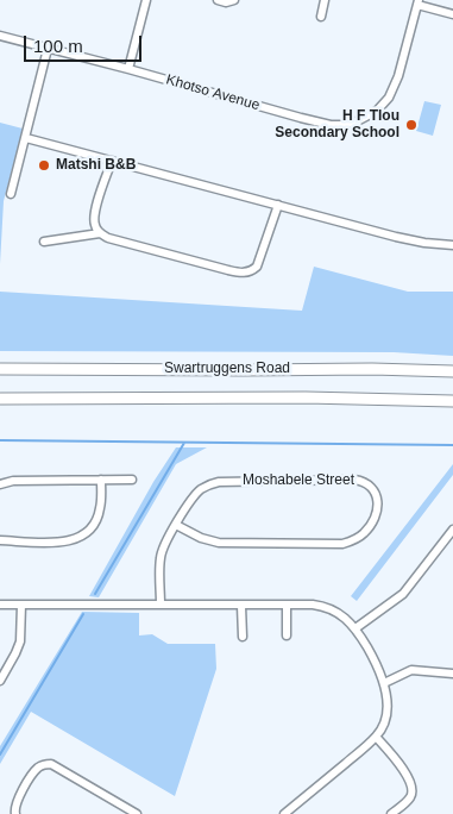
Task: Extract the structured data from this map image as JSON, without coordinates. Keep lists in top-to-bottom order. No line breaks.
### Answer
{"streets":{"main road":["Swartruggens Road"],"street":["Khotso Avenue","Moshabele Street"]},"places":["H F Tlou Secondary School","Matshi B&B"],"scale_bar":"100 m"}
